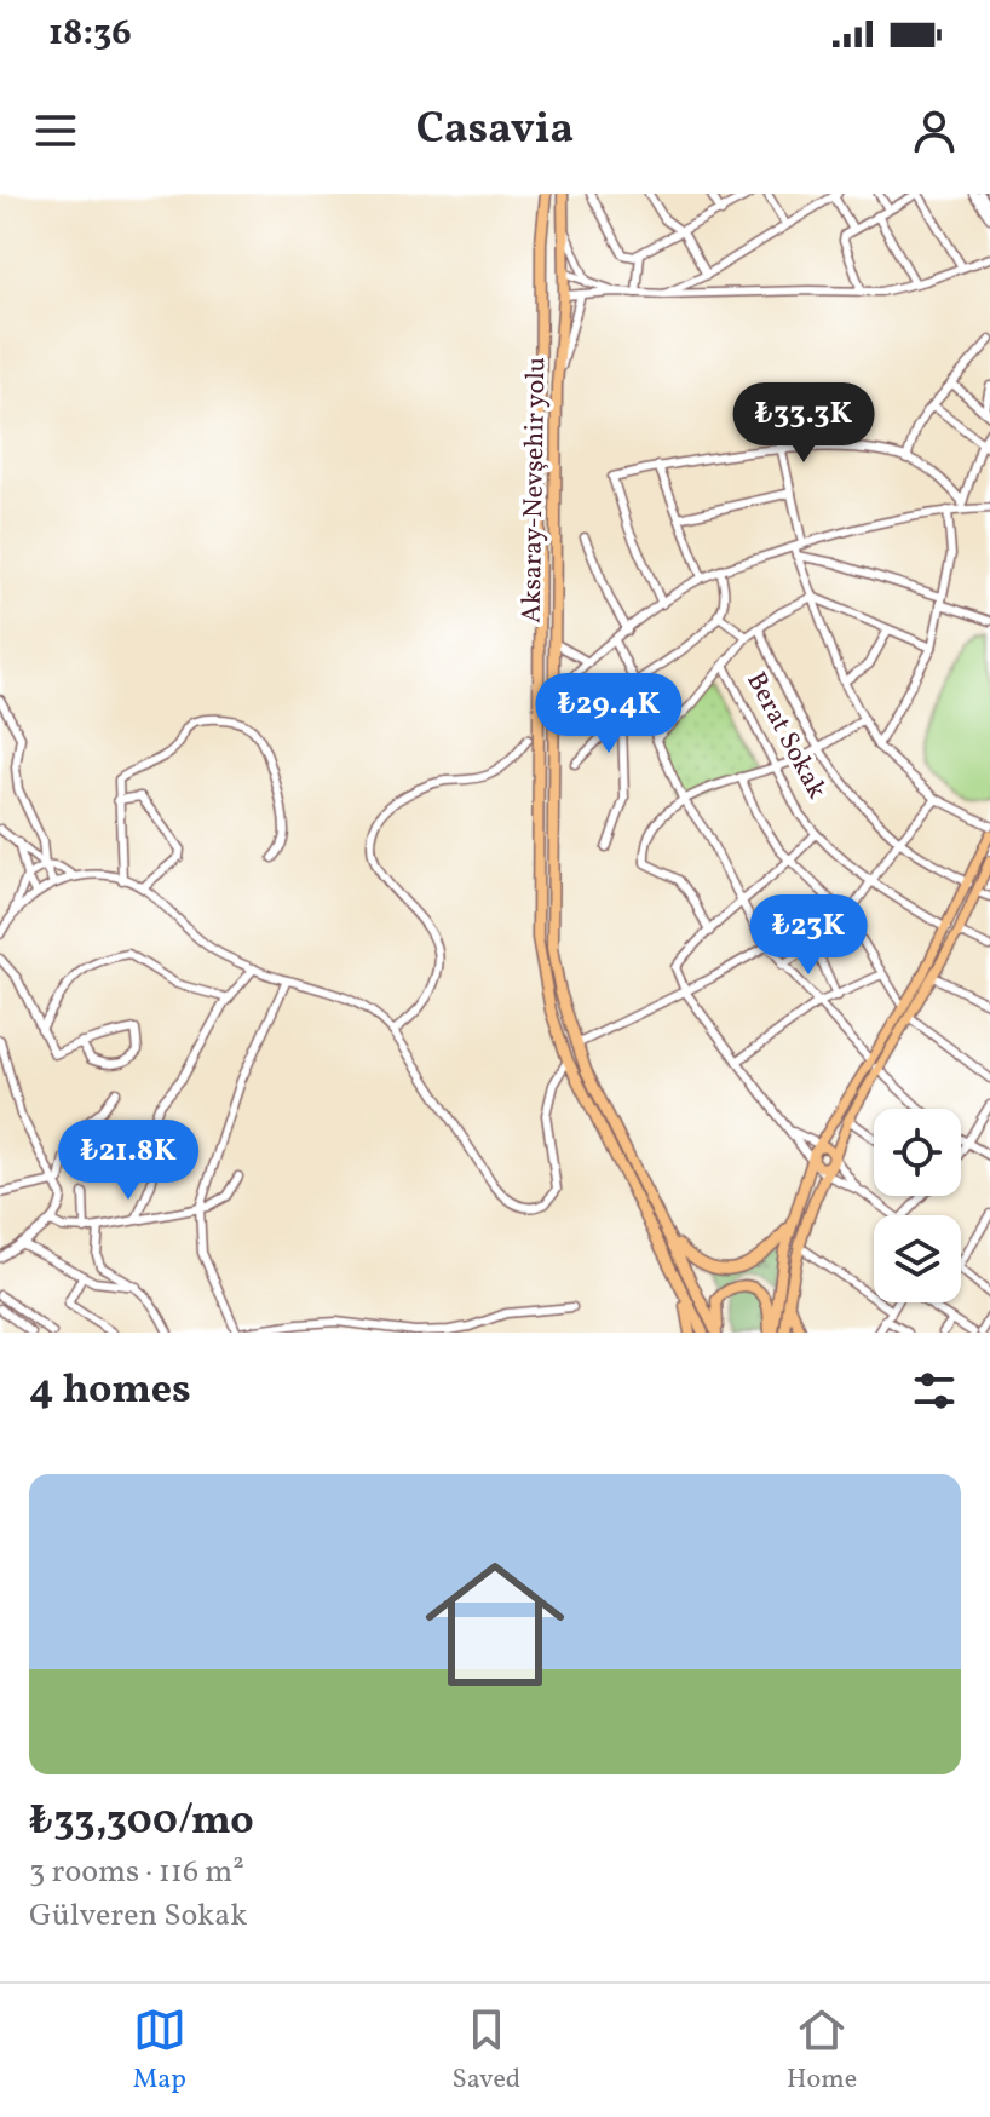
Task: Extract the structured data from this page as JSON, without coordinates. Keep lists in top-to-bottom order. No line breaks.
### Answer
{"streets":{"highway":["Aksaray-Nevşehir yolu"],"street":["Berat Sokak"]},"page":{"status":"18:36","header":"Casavia","price":["₺33.3K","₺29.4K","₺23K","₺21.8K"],"heading":"4 homes","list":[{"name":"₺33,300/mo","note":"3 rooms · 116 m² · Gülveren Sokak"}],"tabs":["Map","Saved","Home"]}}
